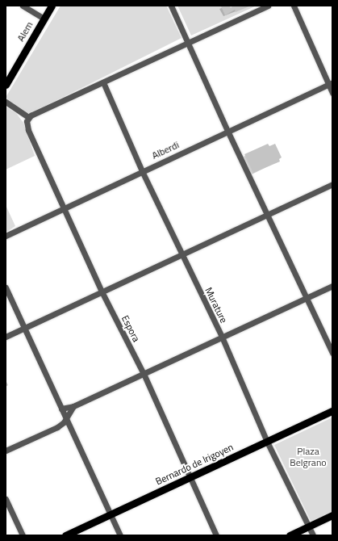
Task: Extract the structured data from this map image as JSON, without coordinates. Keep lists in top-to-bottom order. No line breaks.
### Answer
{"streets":{"main road":["Alem","Bernardo de Irigoyen"],"street":["Alberdi","Murature","Espora"]},"crossings":[["Alberdi","Murature"],["Alberdi","Espora"],["Murature","Bernardo de Irigoyen"],["Espora","Bernardo de Irigoyen"]],"parks":["Plaza Belgrano"]}
